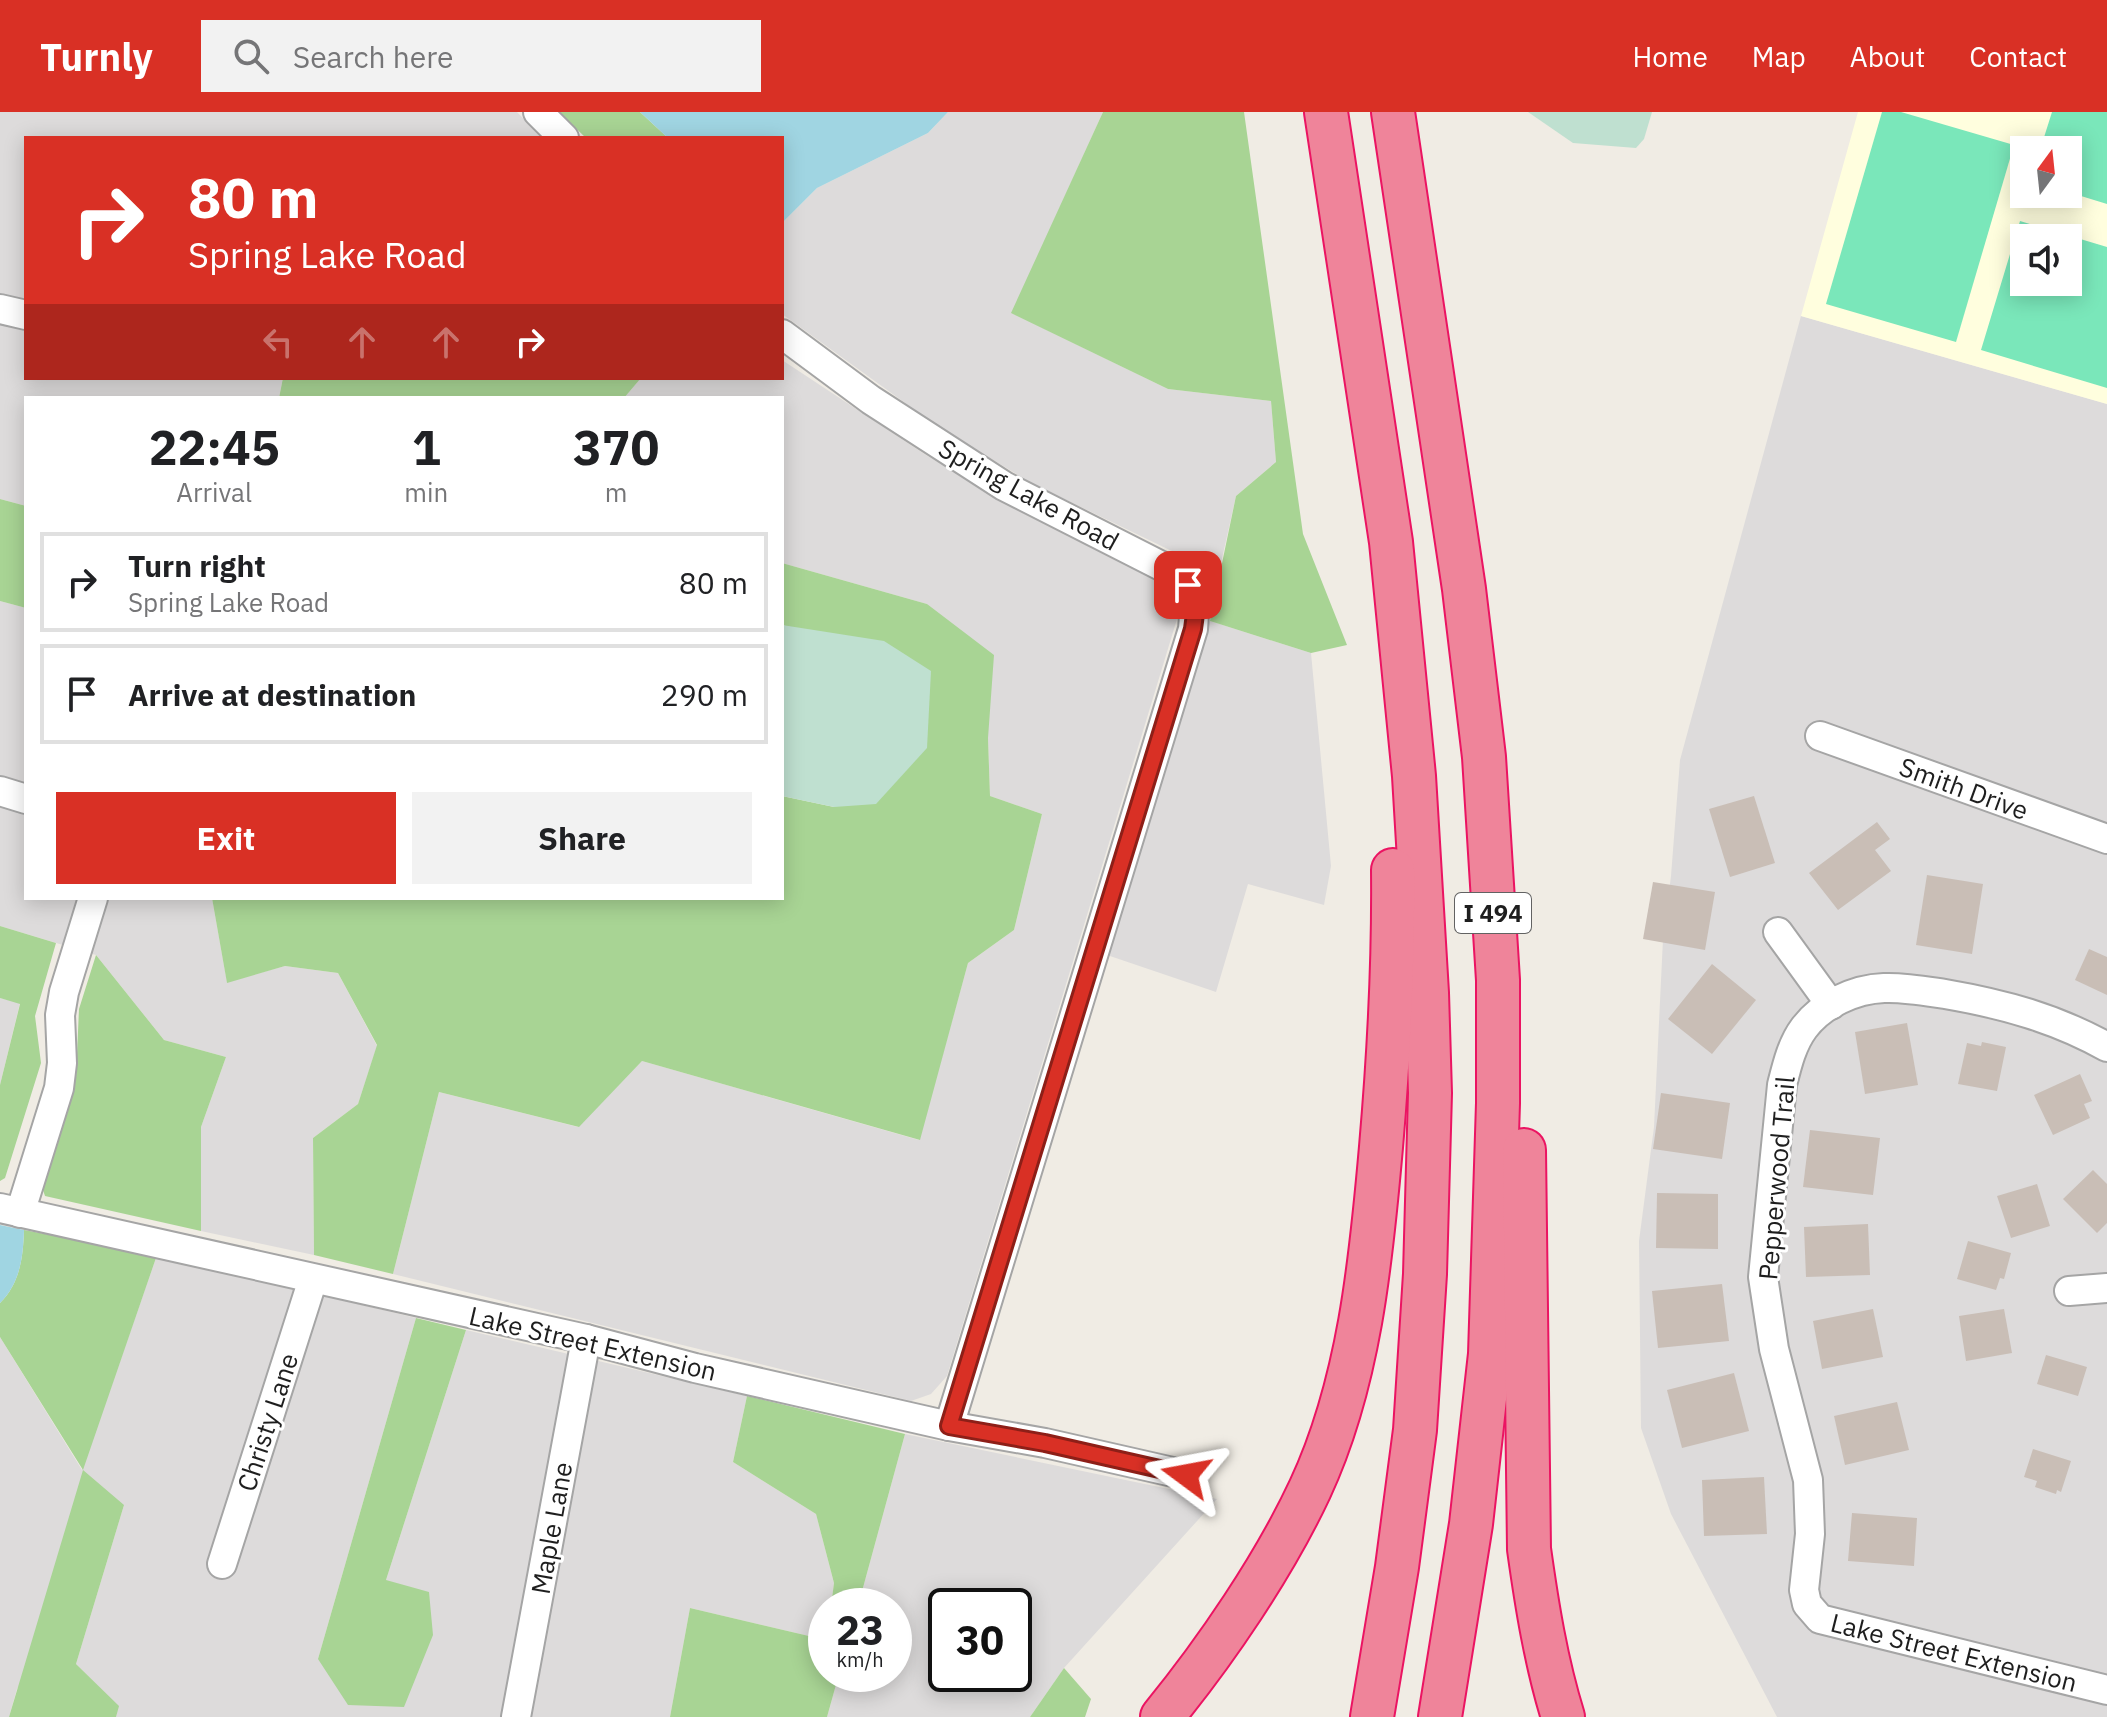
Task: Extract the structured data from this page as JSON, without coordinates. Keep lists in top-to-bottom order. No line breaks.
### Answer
{"streets":{"highway":["I 494"],"street":["Spring Lake Road","Smith Drive","Pepperwood Trail","Lake Street Extension","Christy Lane","Maple Lane"]},"crossings":[["Spring Lake Road","Lake Street Extension"],["Pepperwood Trail","Lake Street Extension"],["Lake Street Extension","Christy Lane"],["Lake Street Extension","Maple Lane"]],"north":"top","page":{"header":"Turnly","search":"Search here","nav":["Home","Map","About","Contact"],"turn":["80 m","Spring Lake Road"],"eta":["22:45","Arrival","1","min","370","m"],"list":[{"name":"Turn right","note":"Spring Lake Road","value":"80 m"},{"name":"Arrive at destination","value":"290 m"}],"buttons":["Exit","Share"],"speed":"23 km/h","limit":"30"}}
